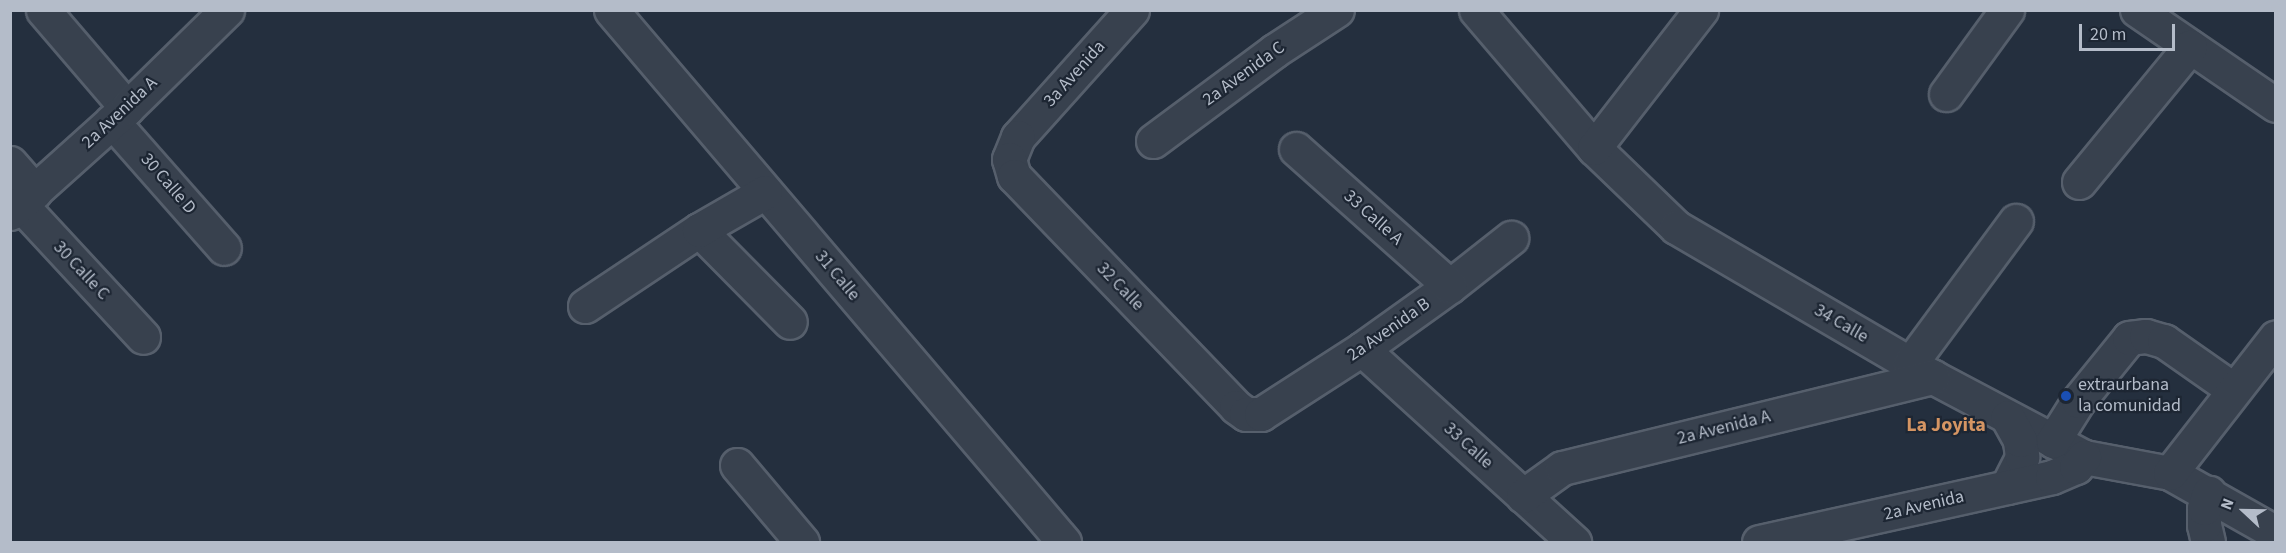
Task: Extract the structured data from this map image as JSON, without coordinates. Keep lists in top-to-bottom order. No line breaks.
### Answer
{"streets":{"street":["3a Avenida","2a Avenida C","2a Avenida A","30 Calle D","33 Calle A","30 Calle C","31 Calle","32 Calle","34 Calle","2a Avenida B","33 Calle","2a Avenida"]},"crossings":[["3a Avenida","32 Calle"],["2a Avenida A","30 Calle D"],["2a Avenida A","30 Calle C"],["2a Avenida A","34 Calle"],["2a Avenida A","33 Calle"],["33 Calle A","2a Avenida B"],["32 Calle","2a Avenida B"],["34 Calle","2a Avenida"],["2a Avenida B","33 Calle"]],"districts":["La Joyita"],"places":["extraurbana la comunidad"],"scale_bar":"20 m","north":"left"}
